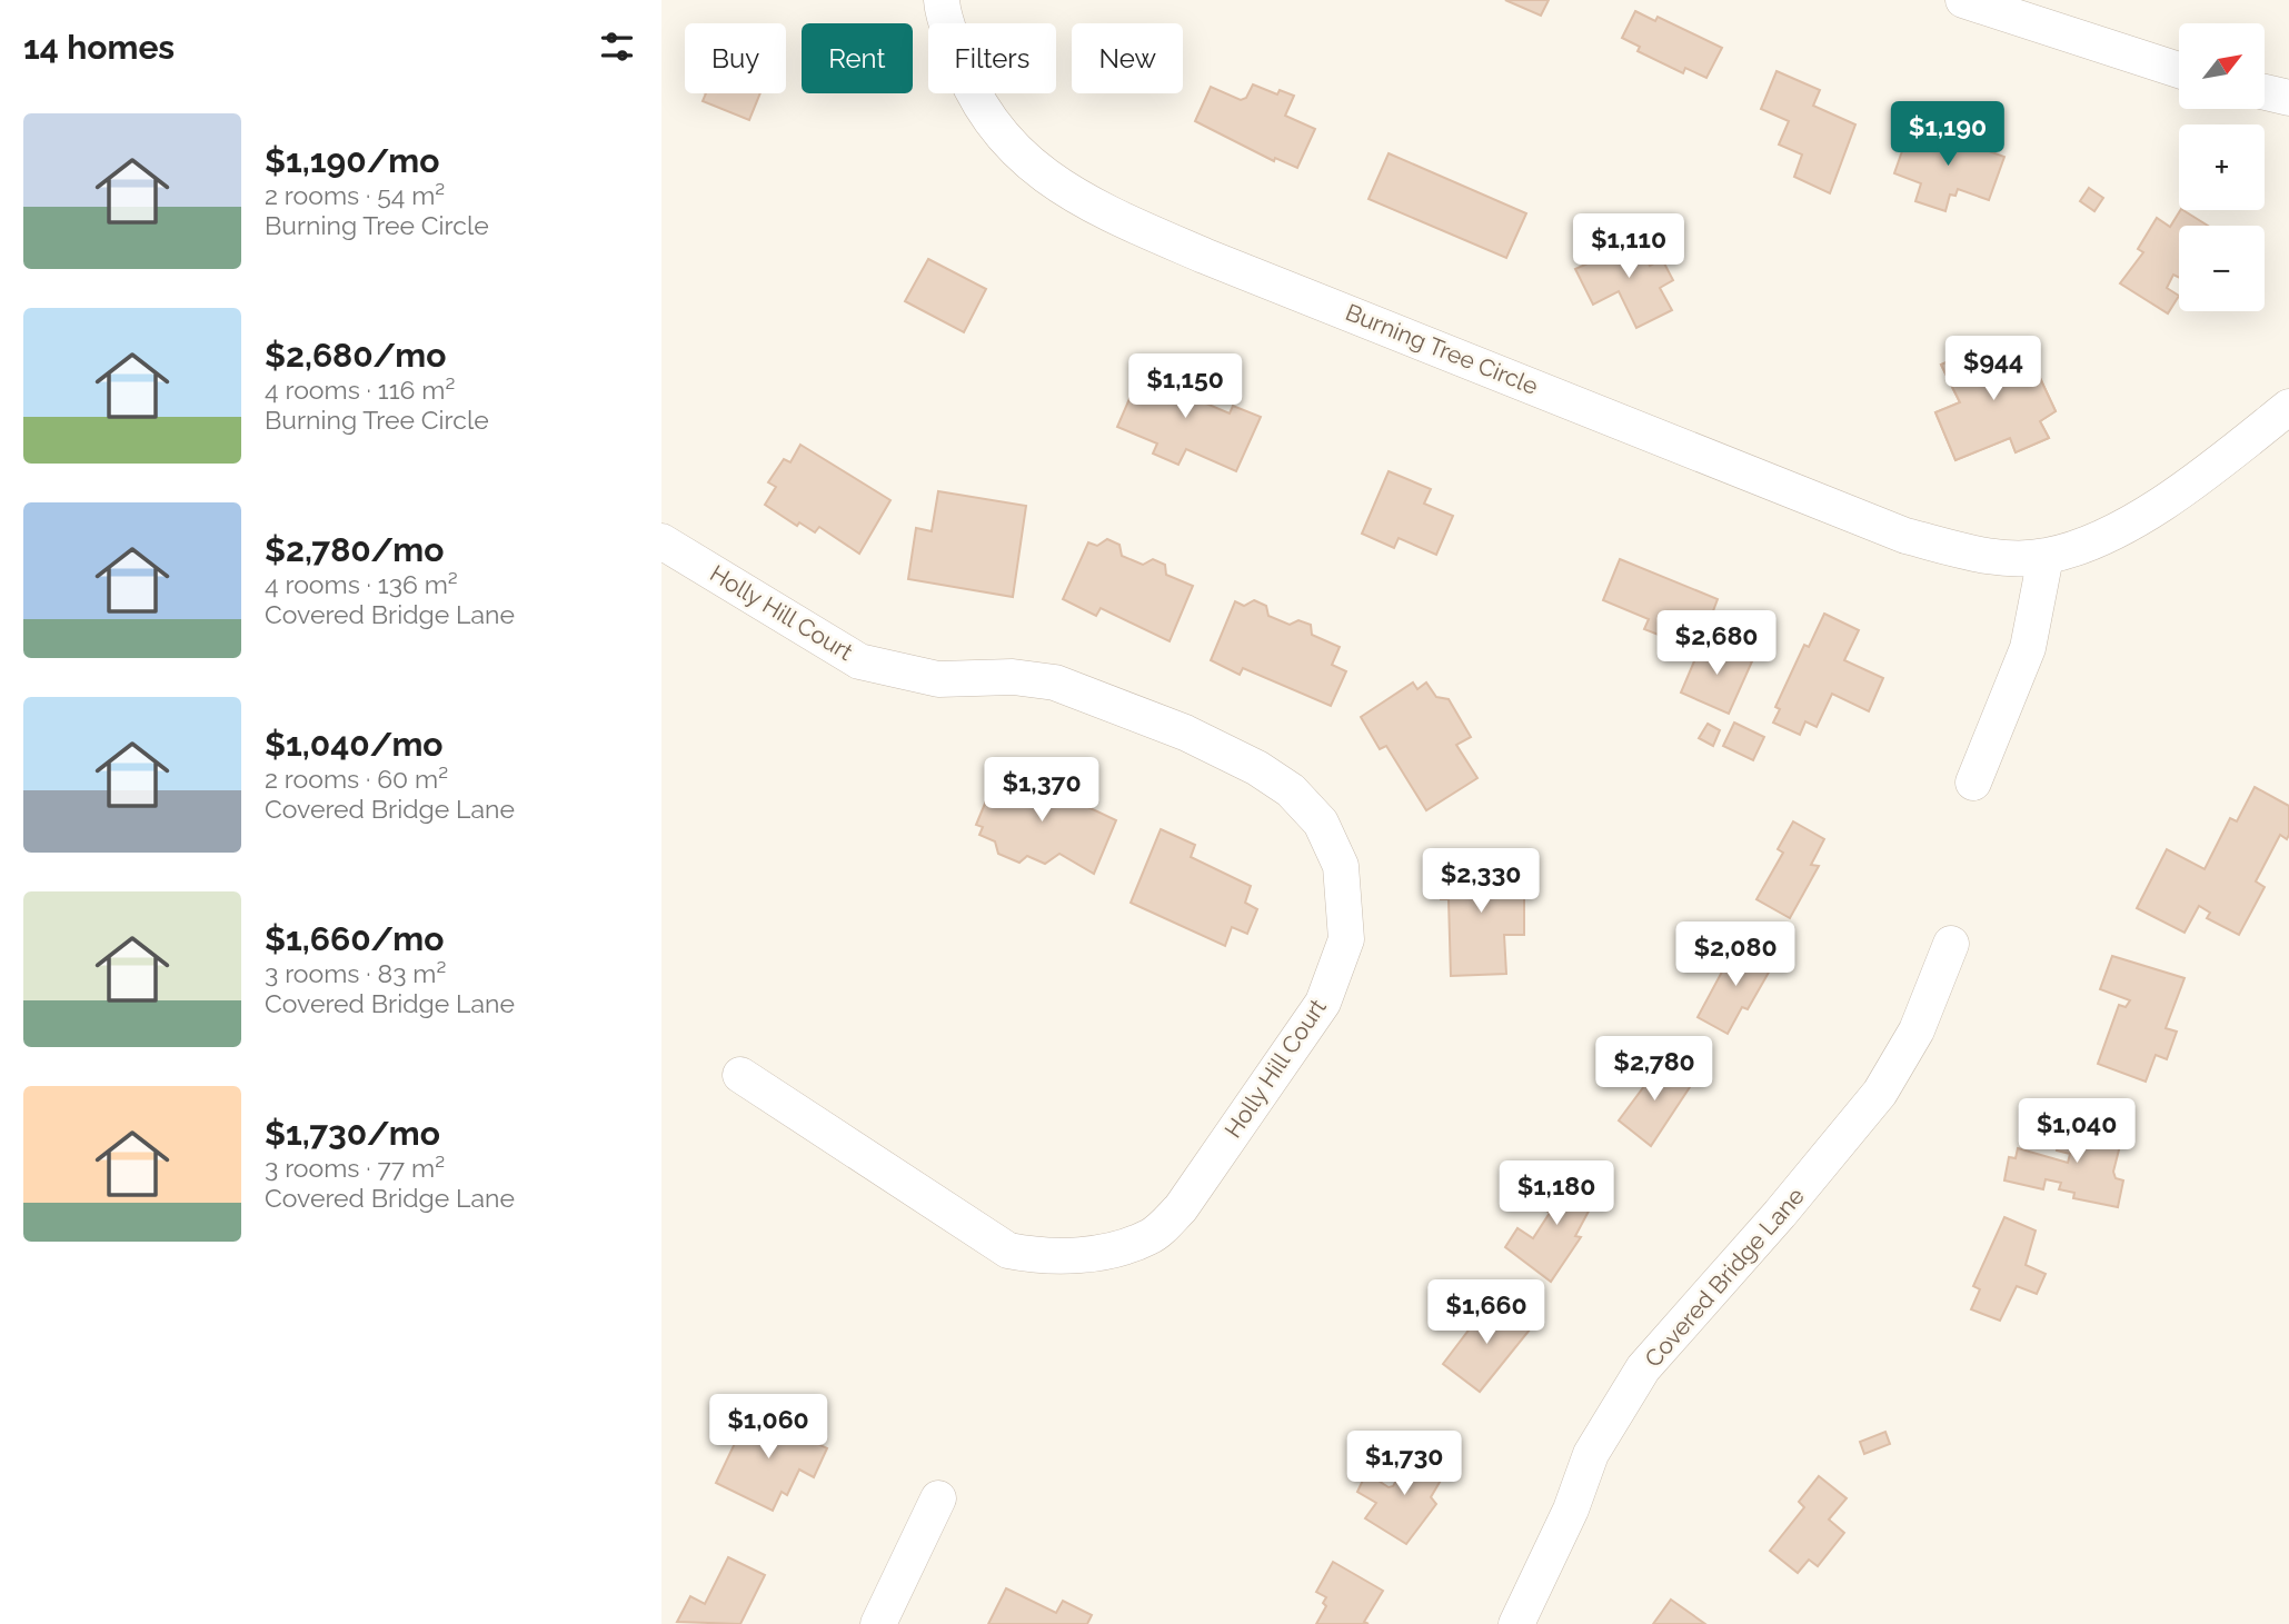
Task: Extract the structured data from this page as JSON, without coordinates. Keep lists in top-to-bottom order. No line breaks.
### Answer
{"streets":{"street":["Burning Tree Circle","Holly Hill Court","Covered Bridge Lane"]},"north":"top right","page":{"heading":"14 homes","map_buttons":["+","−"],"chip":["Buy","Rent","Filters","New"],"list":[{"name":"$1,190/mo","note":"2 rooms · 54 m² · Burning Tree Circle"},{"name":"$2,680/mo","note":"4 rooms · 116 m² · Burning Tree Circle"},{"name":"$2,780/mo","note":"4 rooms · 136 m² · Covered Bridge Lane"},{"name":"$1,040/mo","note":"2 rooms · 60 m² · Covered Bridge Lane"},{"name":"$1,660/mo","note":"3 rooms · 83 m² · Covered Bridge Lane"},{"name":"$1,730/mo","note":"3 rooms · 77 m² · Covered Bridge Lane"}],"price":["$1,190","$1,110","$944","$1,150","$2,680","$1,370","$2,330","$2,080","$2,780","$1,040","$1,180","$1,660","$1,060","$1,730"]}}
